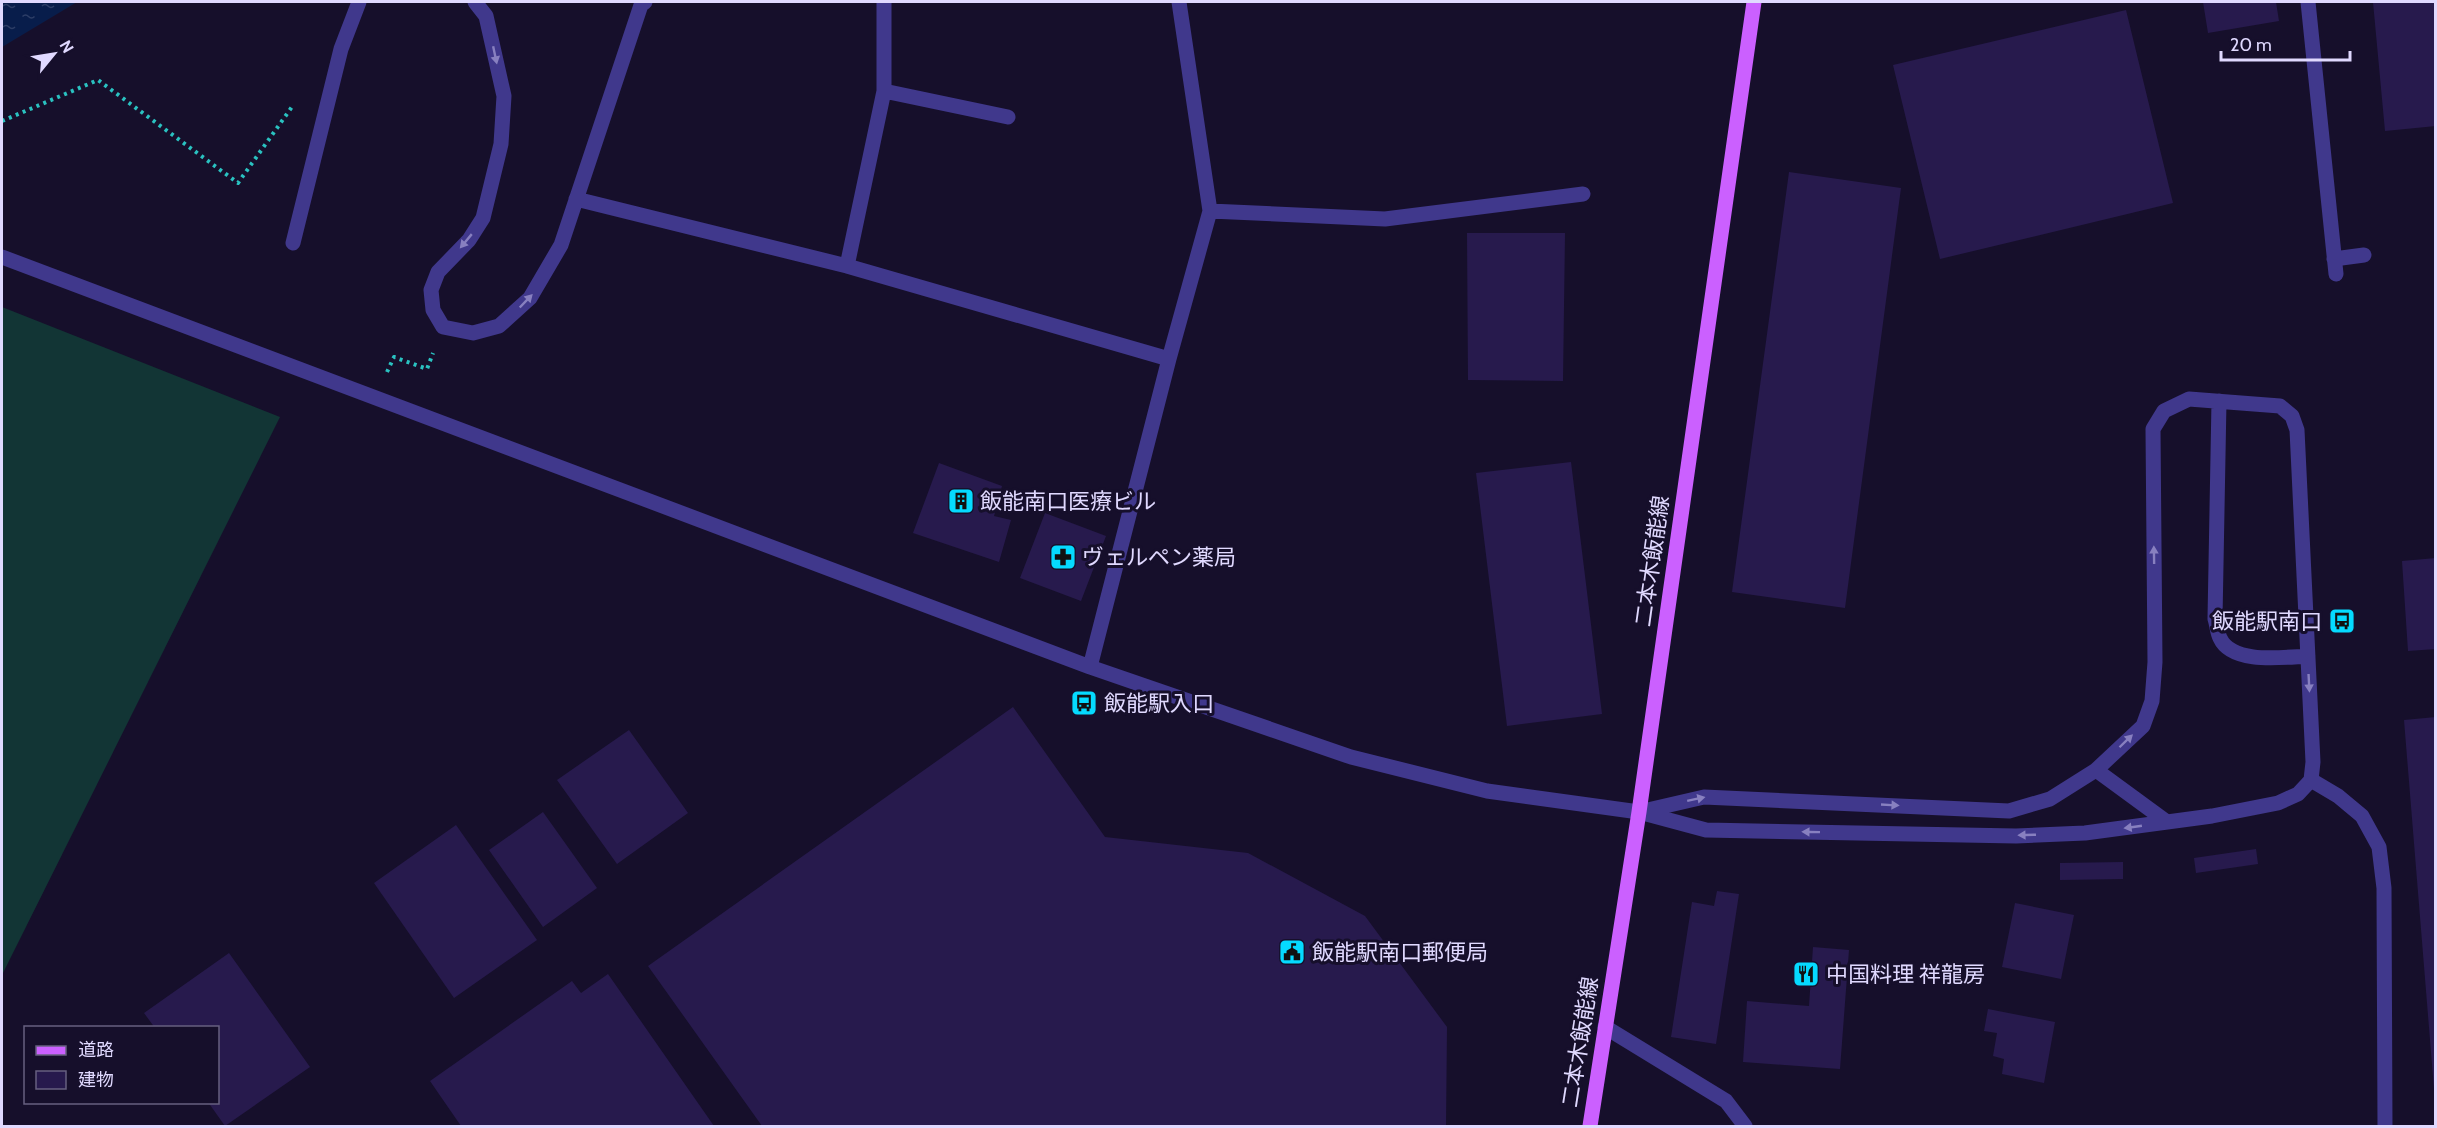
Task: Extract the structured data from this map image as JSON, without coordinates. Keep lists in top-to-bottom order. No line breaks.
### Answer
{"streets":{"main road":["二本木飯能線"]},"places":{"building":["飯能南口医療ビル"],"pharmacy":["ヴェルペン薬局"],"bus stop":["飯能駅南口","飯能駅入口"],"public building":["飯能駅南口郵便局"],"restaurant":["中国料理 祥龍房"]},"legend":["道路","建物"],"scale_bar":"20 m","north":"top right"}
